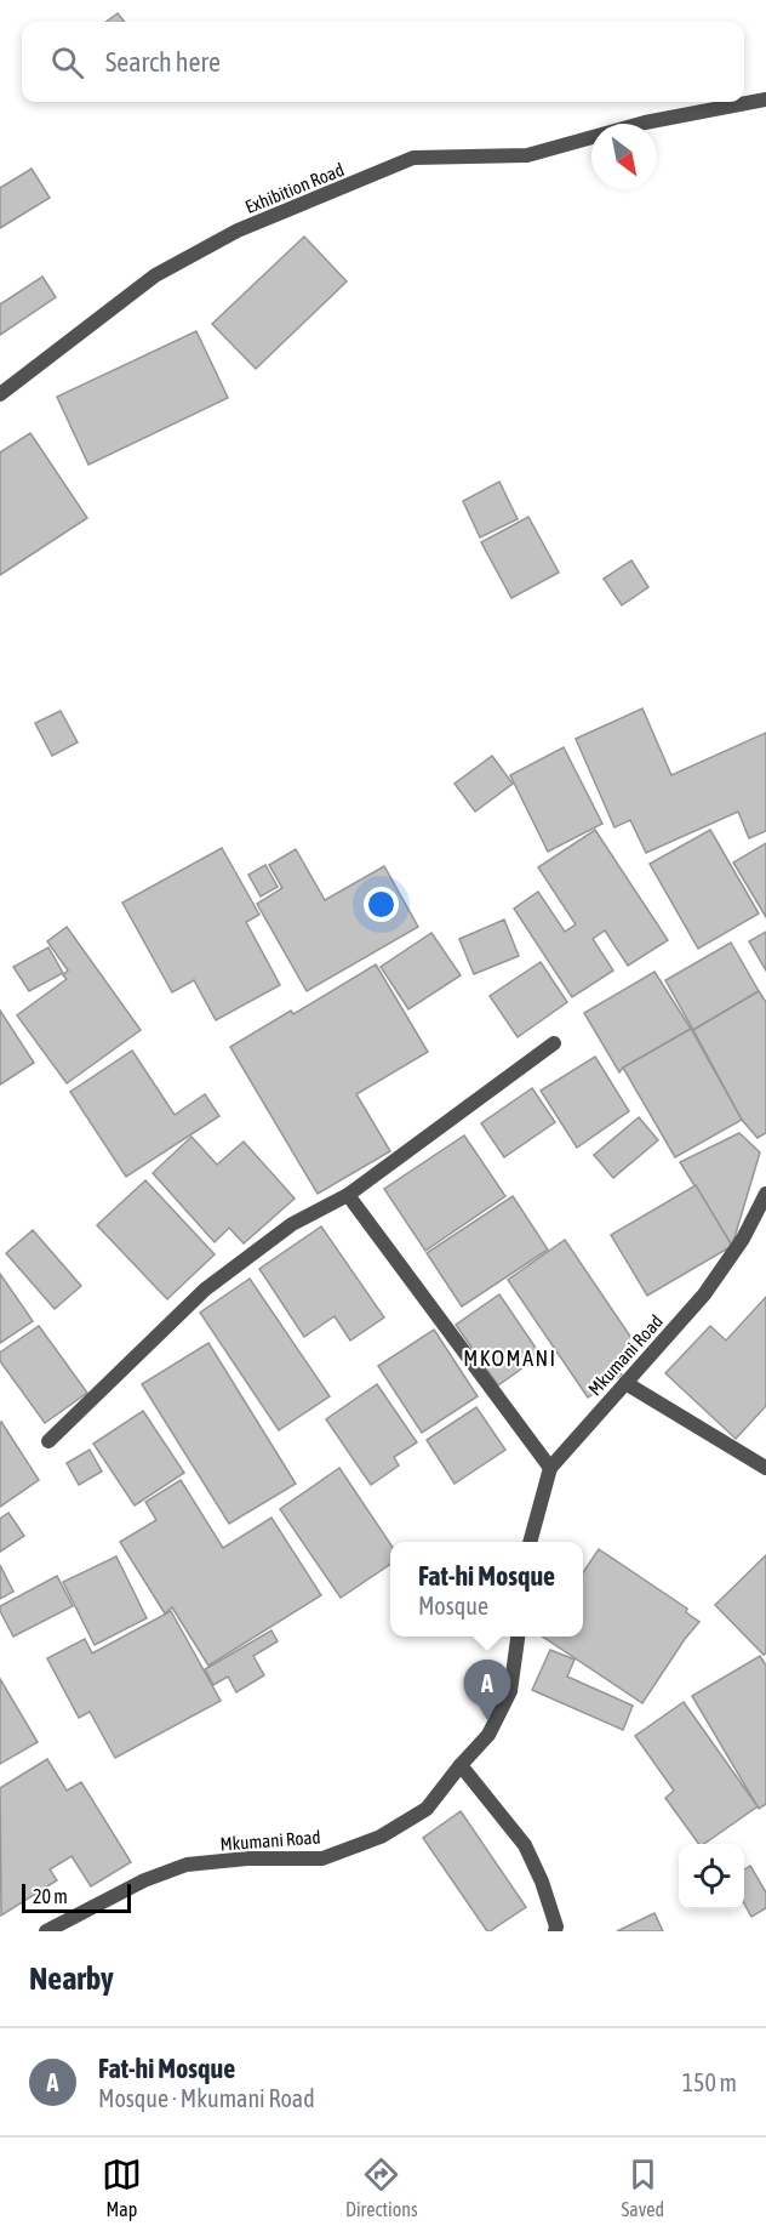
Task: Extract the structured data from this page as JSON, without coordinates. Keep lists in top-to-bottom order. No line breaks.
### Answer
{"streets":{"street":["Exhibition Road","Mkumani Road"]},"districts":["MKOMANI"],"scale_bar":"20 m","north":"bottom right","page":{"search":"Search here","popup":["Fat-hi Mosque","Mosque"],"pins":"A","scale":"20 m","heading":"Nearby","list":[{"mark":"A","name":"Fat-hi Mosque","note":"Mosque · Mkumani Road","value":"150 m"}],"nav":["Map","Directions","Saved"]}}
